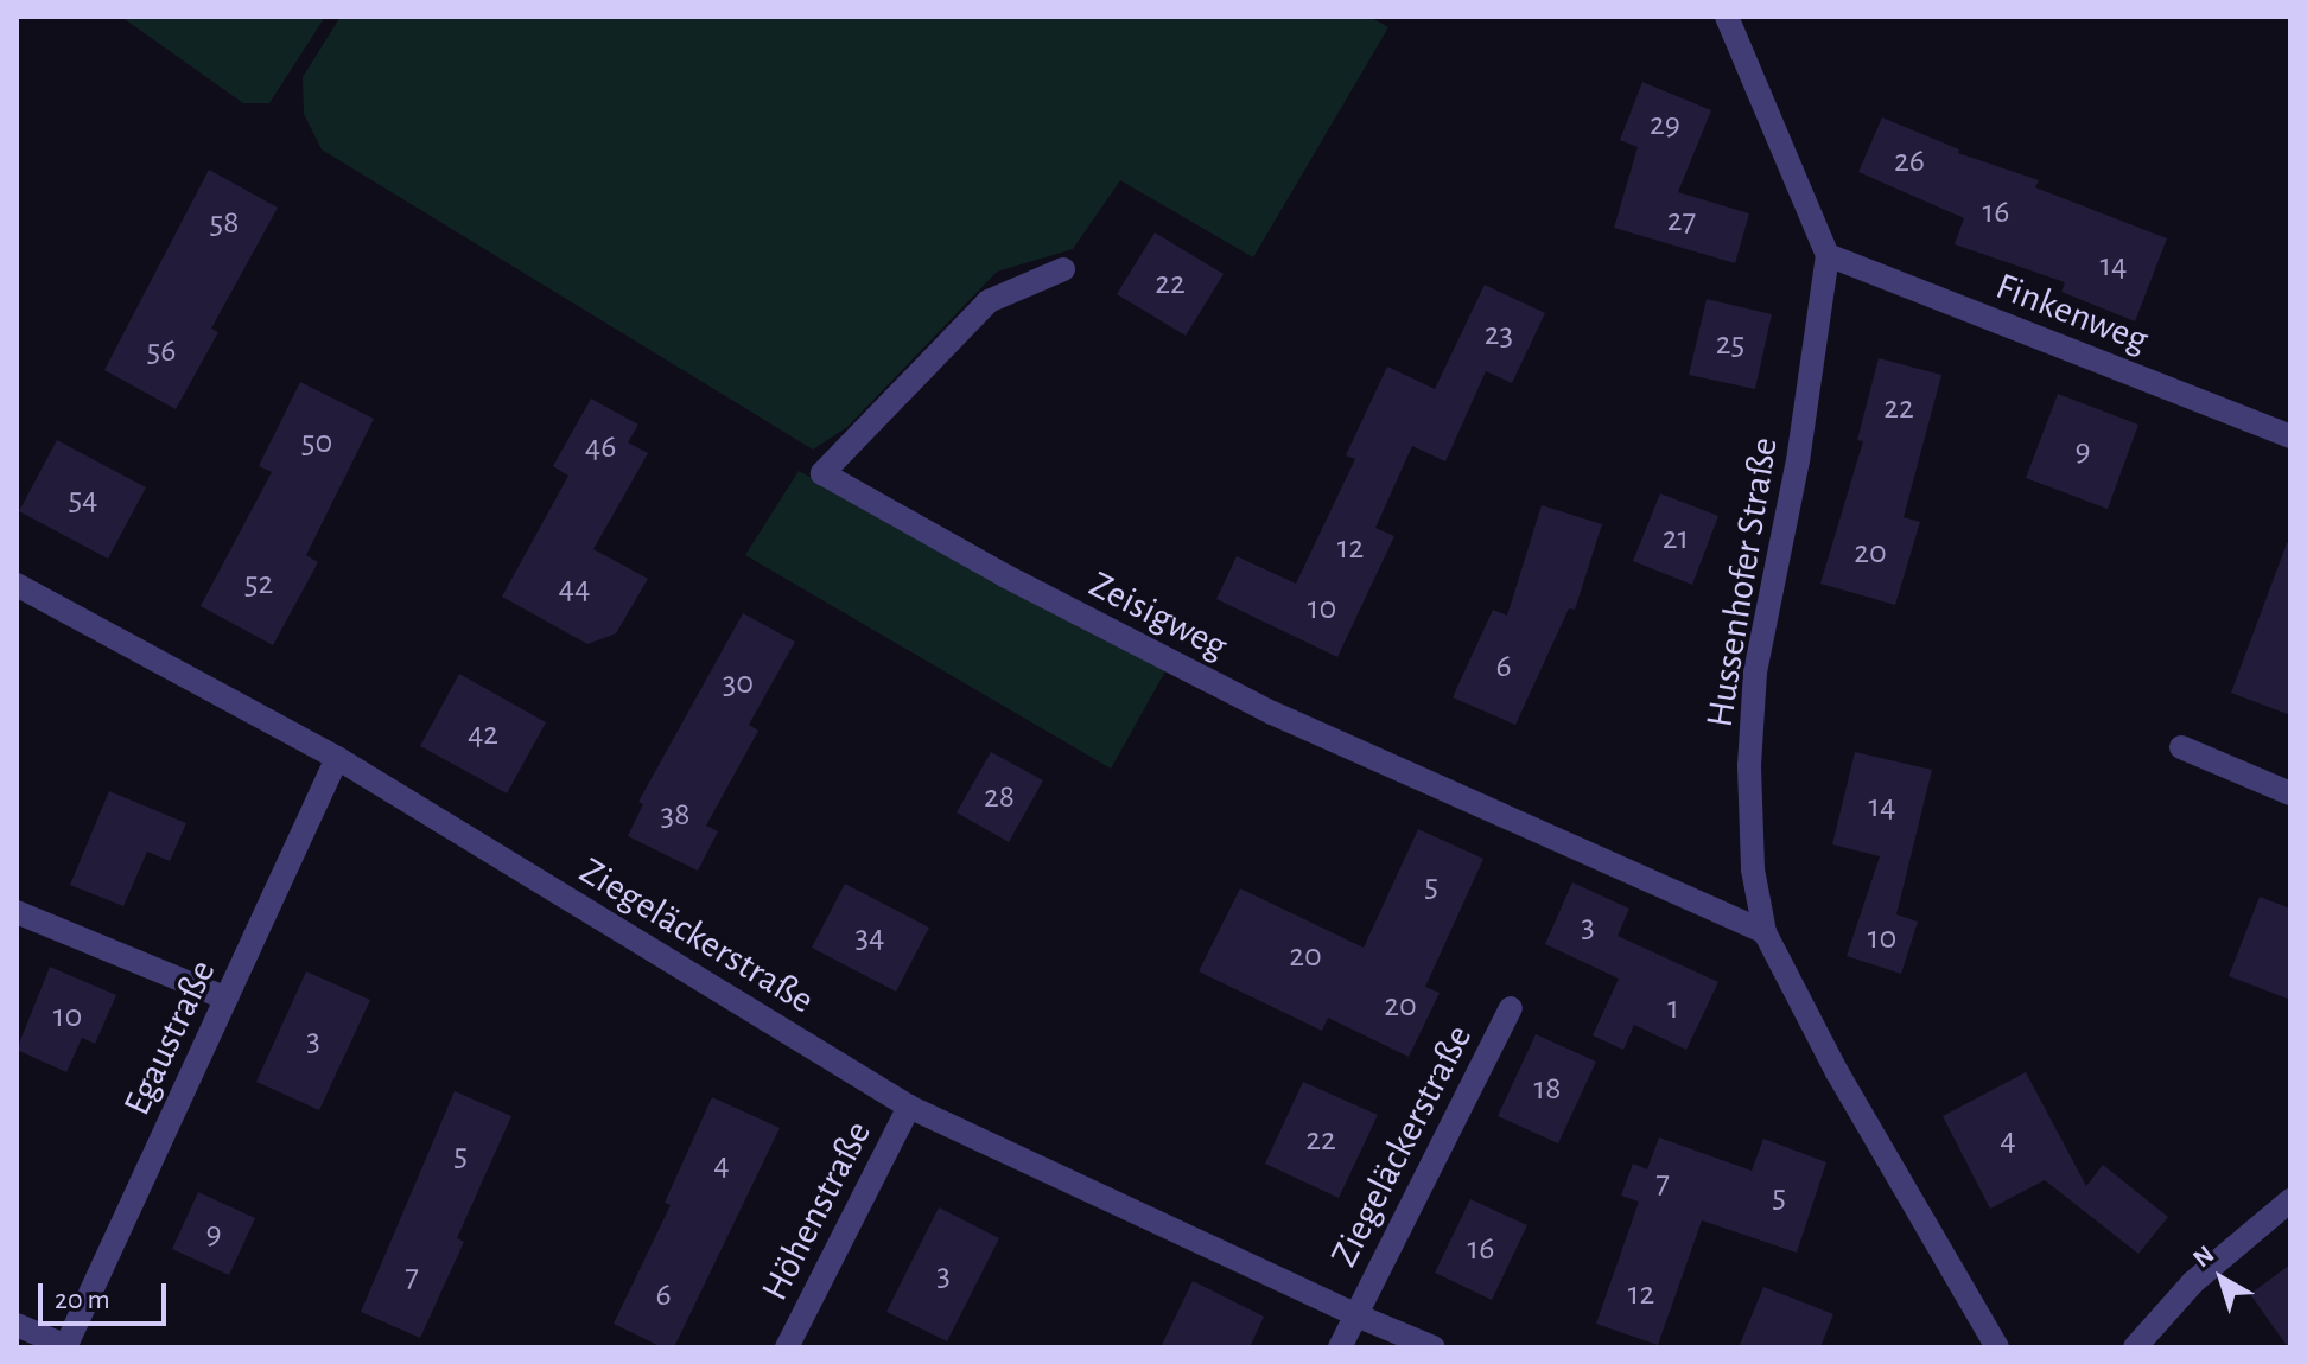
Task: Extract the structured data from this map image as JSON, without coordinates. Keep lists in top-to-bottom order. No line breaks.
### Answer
{"streets":{"street":["Finkenweg","Hussenhofer Straße","Zeisigweg","Ziegeläckerstraße","Egaustraße","Höhenstraße"]},"crossings":[["Finkenweg","Hussenhofer Straße"],["Hussenhofer Straße","Zeisigweg"],["Ziegeläckerstraße","Egaustraße"],["Ziegeläckerstraße","Höhenstraße"]],"house_numbers":["29","26","16","27","58","14","22","23","25","56","22","50","46","9","54","21","12","20","52","44","10","6","30","42","28","14","38","5","3","34","10","20","20","1","10","3","18","22","4","5","4","7","5","9","16","3","7","12","6"],"scale_bar":"20 m","north":"top left"}
